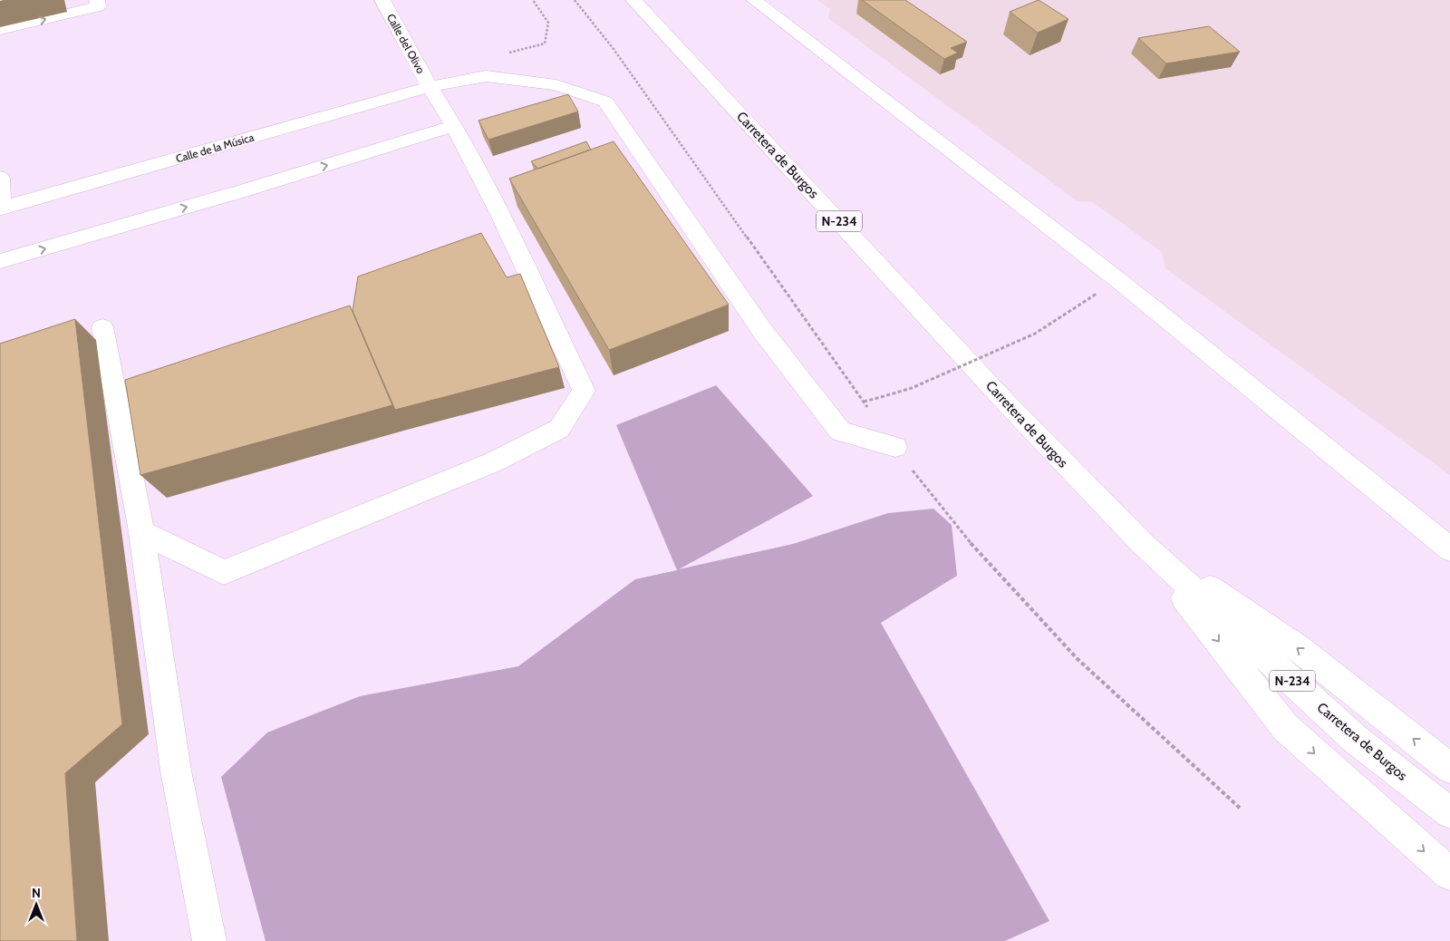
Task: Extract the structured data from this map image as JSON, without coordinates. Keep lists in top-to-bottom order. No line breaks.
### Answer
{"streets":{"main road":["Calle del Olivo","Calle de la Música","Carretera de Burgos","N-234"]},"crossings":[["Calle del Olivo","Calle de la Música"]],"north":"top"}
